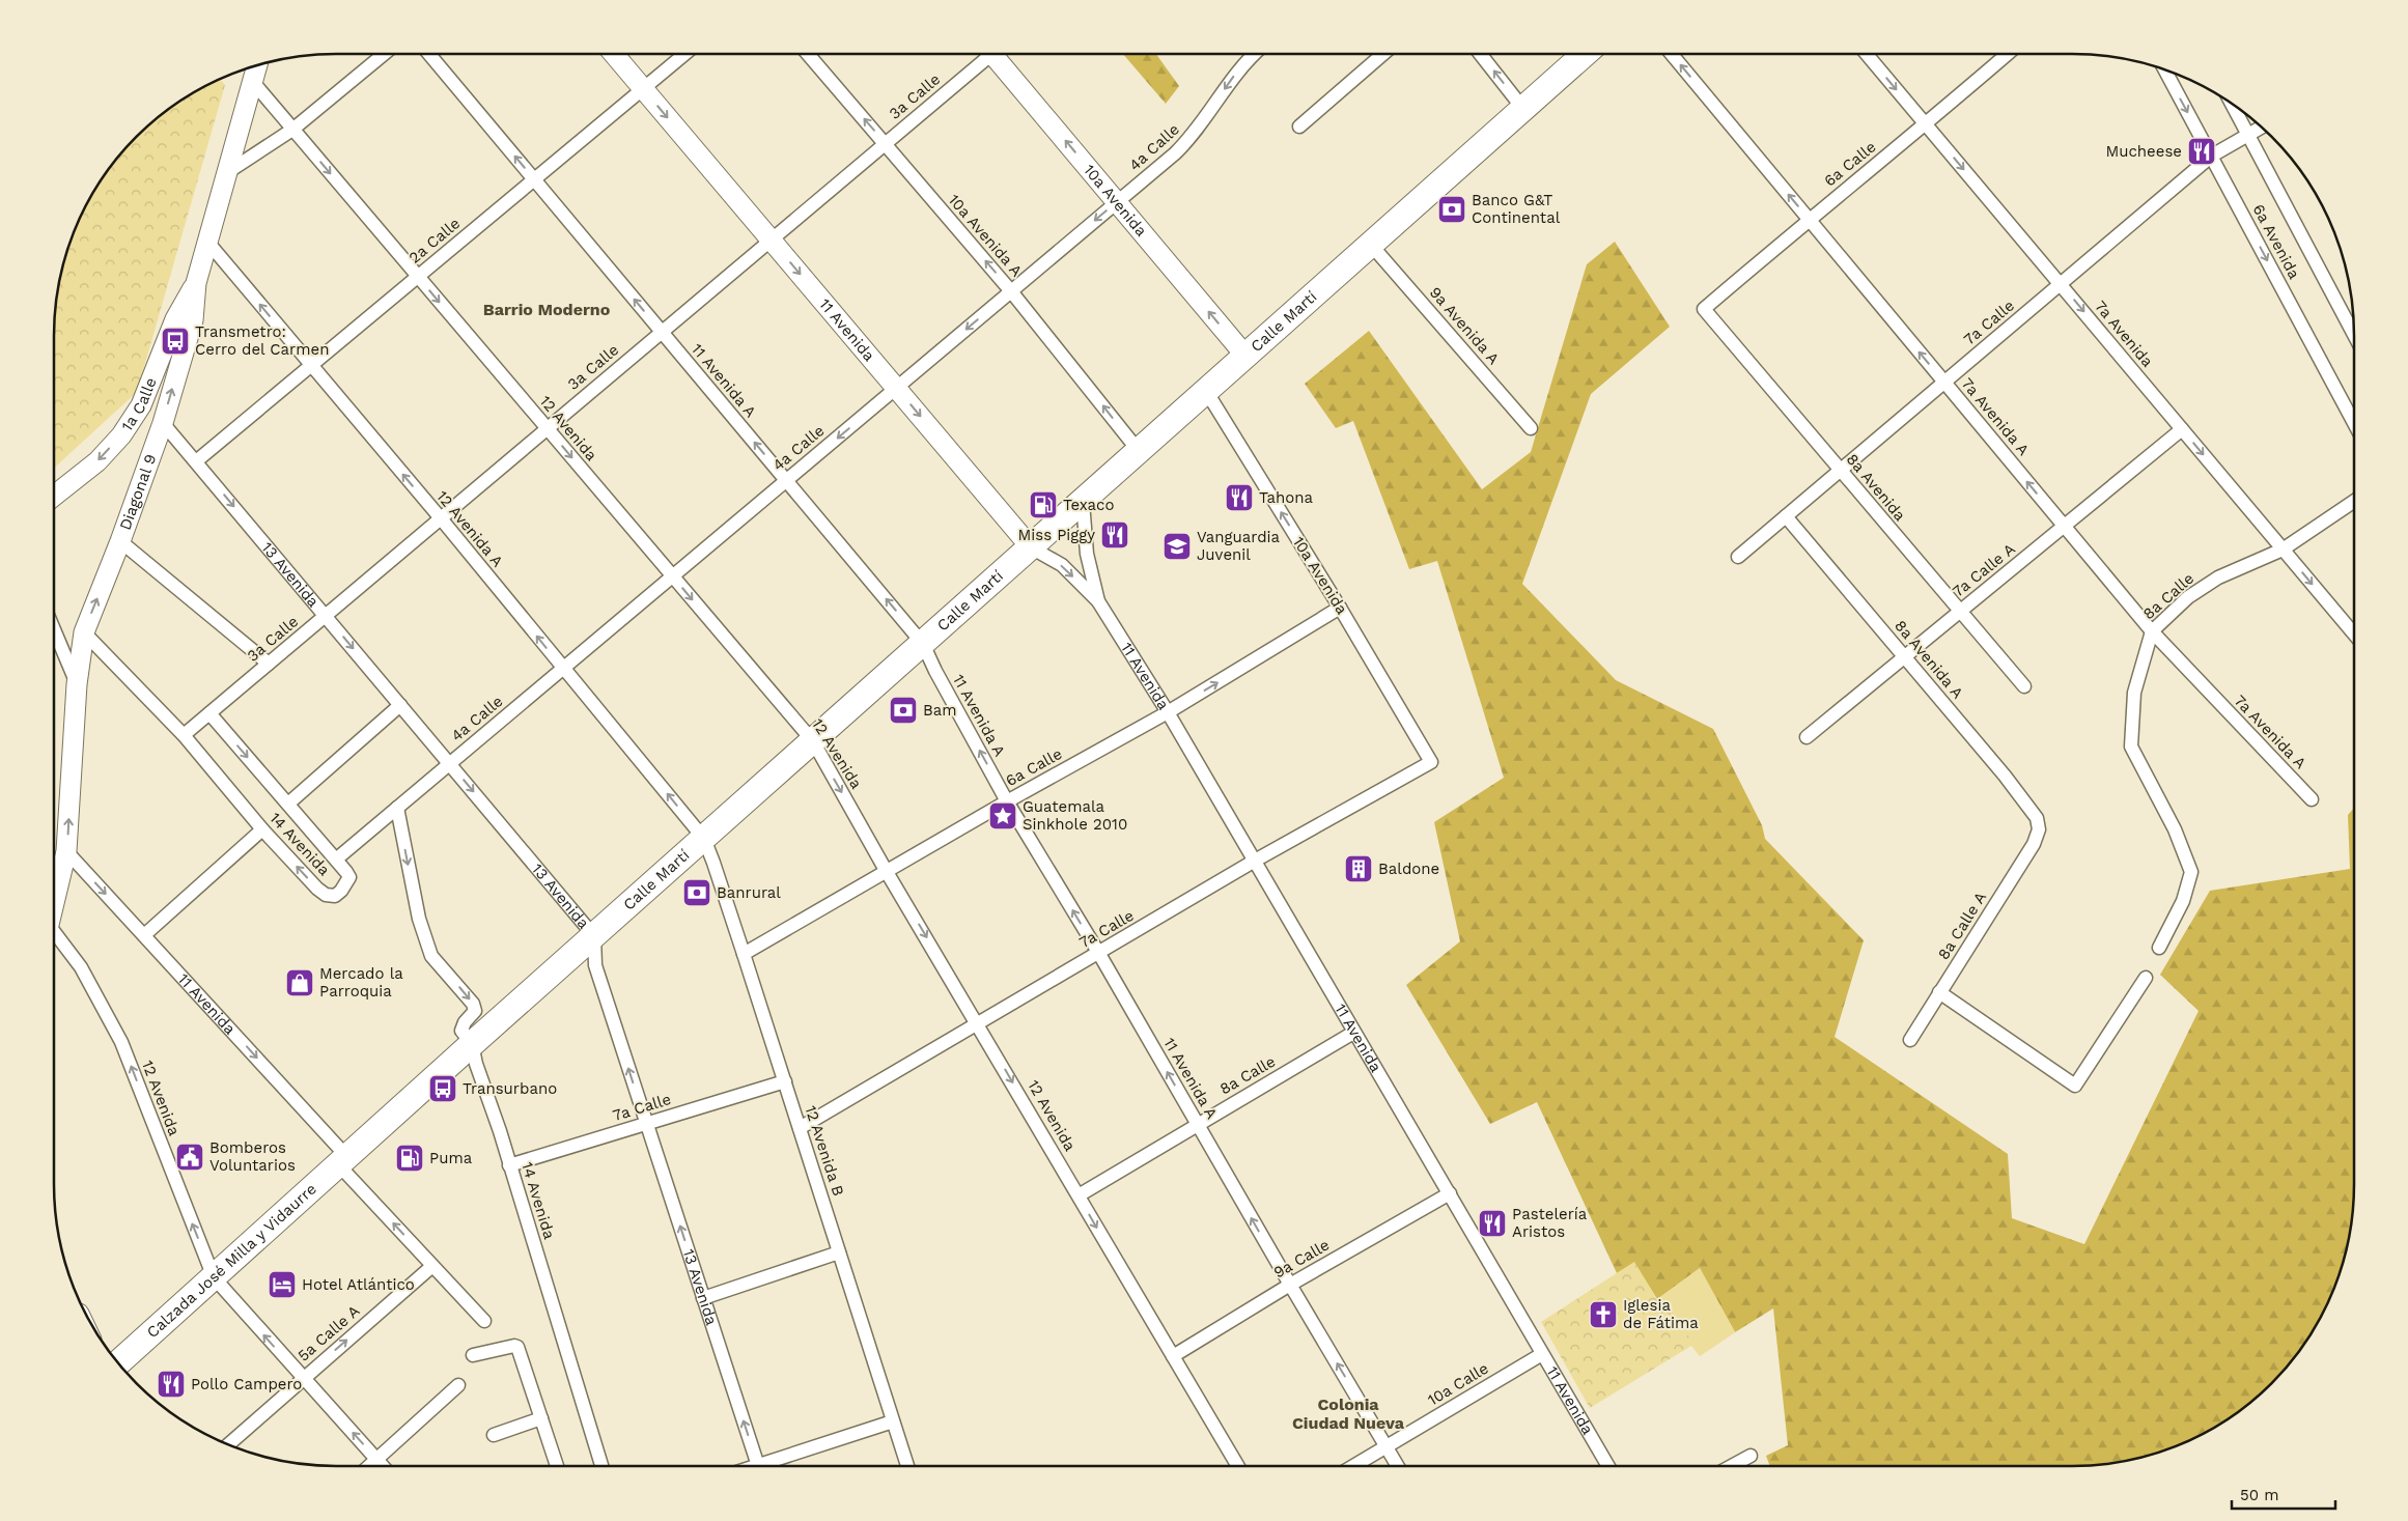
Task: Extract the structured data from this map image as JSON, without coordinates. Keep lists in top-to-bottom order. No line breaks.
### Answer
{"streets":{"highway":["Calle Martí","Calzada José Milla y Vidaurre"],"street":["3a Calle","4a Calle","6a Calle","10a Avenida","10a Avenida A","2a Calle","6a Avenida","7a Calle","9a Avenida A","11 Avenida","7a Avenida","11 Avenida A","1a Calle","7a Avenida A","12 Avenida","8a Avenida","Diagonal 9","12 Avenida A","7a Calle A","13 Avenida","8a Calle","8a Avenida A","14 Avenida","8a Calle A","12 Avenida B","9a Calle","5a Calle A","10a Calle"]},"crossings":[["3a Calle","10a Avenida A"],["3a Calle","11 Avenida"],["3a Calle","11 Avenida A"],["3a Calle","12 Avenida"],["3a Calle","12 Avenida A"],["3a Calle","13 Avenida"],["3a Calle","14 Avenida"],["4a Calle","10a Avenida"],["4a Calle","10a Avenida A"],["4a Calle","11 Avenida"],["4a Calle","11 Avenida A"],["4a Calle","12 Avenida"],["4a Calle","12 Avenida A"],["4a Calle","13 Avenida"],["4a Calle","14 Avenida"],["6a Calle","10a Avenida"],["6a Calle","11 Avenida"],["6a Calle","7a Avenida"],["6a Calle","11 Avenida A"],["6a Calle","7a Avenida A"],["6a Calle","12 Avenida"],["6a Calle","8a Avenida"],["6a Calle","12 Avenida B"],["10a Avenida","Calle Martí"],["10a Avenida","7a Calle"],["10a Avenida A","Calle Martí"],["2a Calle","11 Avenida"],["2a Calle","11 Avenida A"],["2a Calle","12 Avenida"],["2a Calle","12 Avenida A"],["2a Calle","13 Avenida"],["6a Avenida","7a Calle"],["Calle Martí","9a Avenida A"],["Calle Martí","11 Avenida"],["Calle Martí","11 Avenida A"],["Calle Martí","12 Avenida"],["Calle Martí","12 Avenida A"],["Calle Martí","13 Avenida"],["Calle Martí","14 Avenida"],["Calle Martí","12 Avenida B"],["Calle Martí","Calzada José Milla y Vidaurre"],["7a Calle","11 Avenida"],["7a Calle","7a Avenida"],["7a Calle","11 Avenida A"],["7a Calle","7a Avenida A"],["7a Calle","12 Avenida"],["7a Calle","8a Avenida"],["7a Calle","13 Avenida"],["7a Calle","8a Avenida A"],["7a Calle","14 Avenida"],["7a Calle","12 Avenida B"],["11 Avenida","Diagonal 9"],["11 Avenida","8a Calle"],["11 Avenida","9a Calle"],["11 Avenida","Calzada José Milla y Vidaurre"],["11 Avenida","5a Calle A"],["11 Avenida","10a Calle"],["7a Avenida","7a Calle A"],["7a Avenida","8a Calle"],["11 Avenida A","8a Calle"],["11 Avenida A","9a Calle"],["11 Avenida A","10a Calle"],["1a Calle","Diagonal 9"],["7a Avenida A","7a Calle A"],["7a Avenida A","8a Calle"],["12 Avenida","Diagonal 9"],["12 Avenida","8a Calle"],["12 Avenida","9a Calle"],["12 Avenida","Calzada José Milla y Vidaurre"],["12 Avenida","5a Calle A"],["8a Avenida","7a Calle A"],["Diagonal 9","12 Avenida A"],["Diagonal 9","13 Avenida"],["Diagonal 9","14 Avenida"],["12 Avenida A","12 Avenida B"],["7a Calle A","8a Avenida A"],["8a Avenida A","8a Calle A"]],"one_way":["4a Calle","10a Avenida","10a Avenida A","7a Avenida","11 Avenida A","1a Calle","7a Avenida A","Diagonal 9","12 Avenida A"],"districts":["Barrio Moderno","Colonia Ciudad Nueva"],"places":{"restaurant":["Mucheese","Tahona","Miss Piggy","Pastelería Aristos","Pollo Campero"],"bank":["Banco G&T Continental","Bam","Banrural"],"bus stop":["Transmetro: Cerro del Carmen","Transurbano"],"fuel station":["Texaco","Puma"],"school or university":["Vanguardia Juvenil"],"place":["Guatemala Sinkhole 2010"],"building":["Baldone"],"shop":["Mercado la Parroquia"],"public building":["Bomberos Voluntarios"],"hotel":["Hotel Atlántico"],"church":["Iglesia de Fátima"]},"scale_bar":"50 m"}
